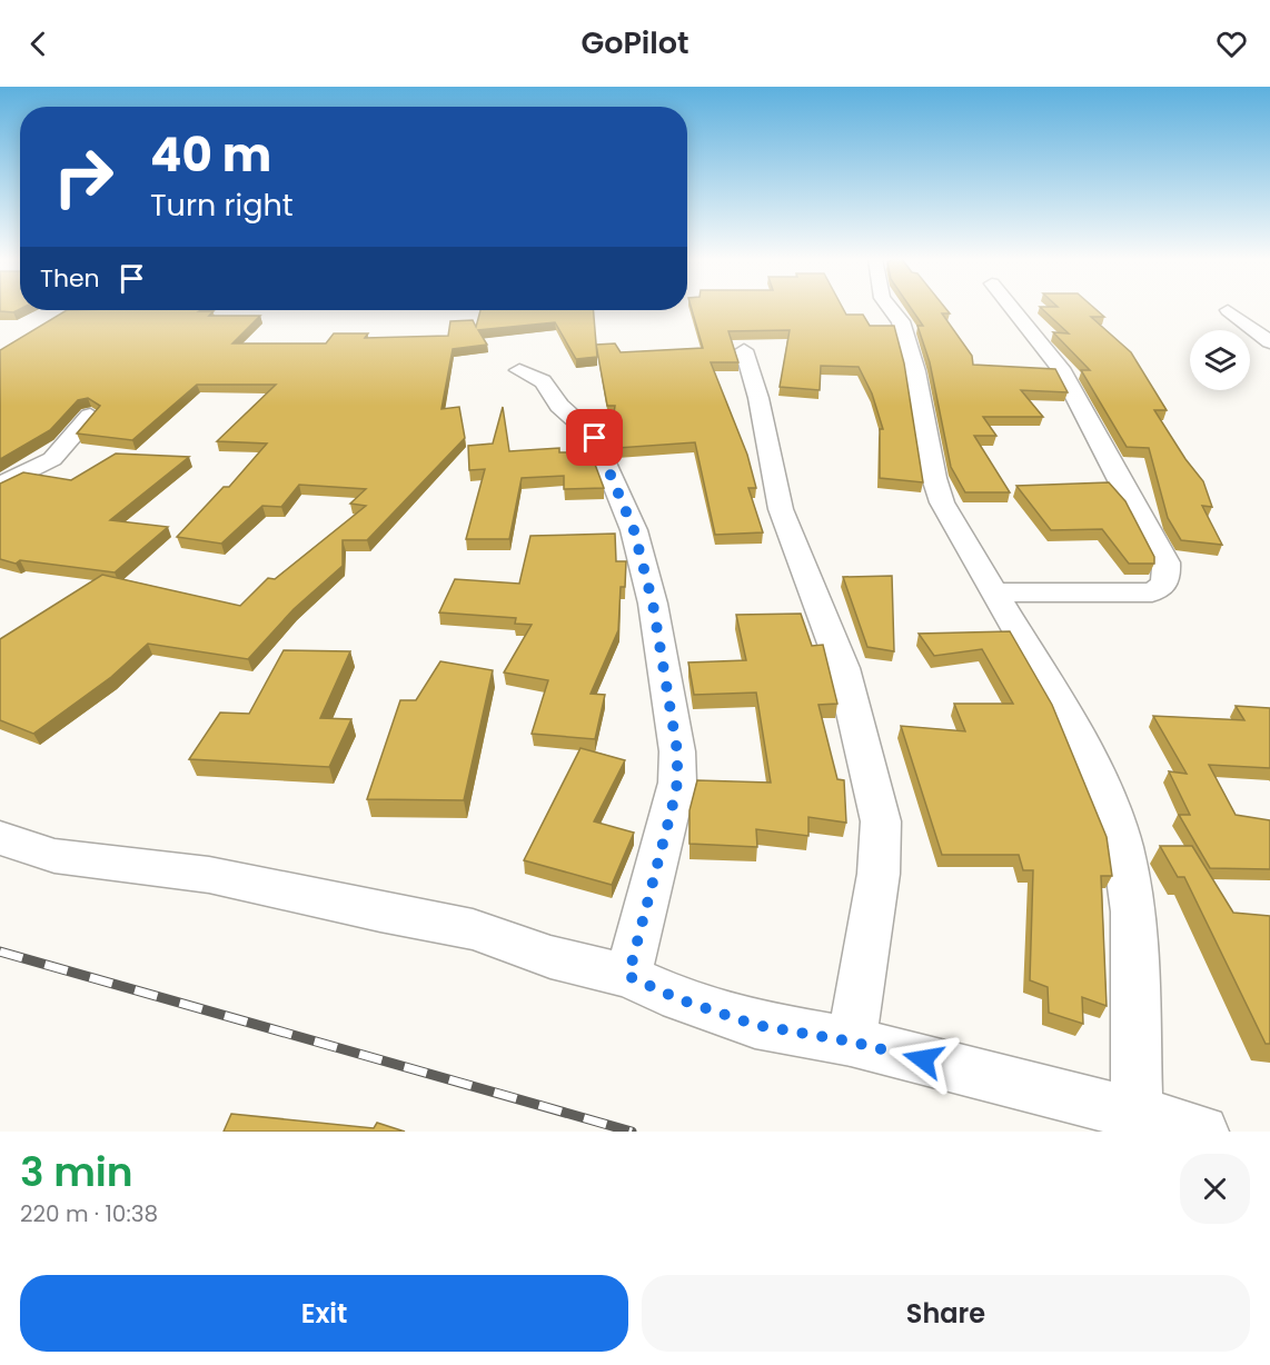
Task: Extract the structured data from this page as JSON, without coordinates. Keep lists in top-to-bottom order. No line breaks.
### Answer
{"page":{"header":"GoPilot","turn":["40 m","Turn right"],"then":"Then","heading":["3 min","220 m · 10:38"],"buttons":["Exit","Share"]}}
